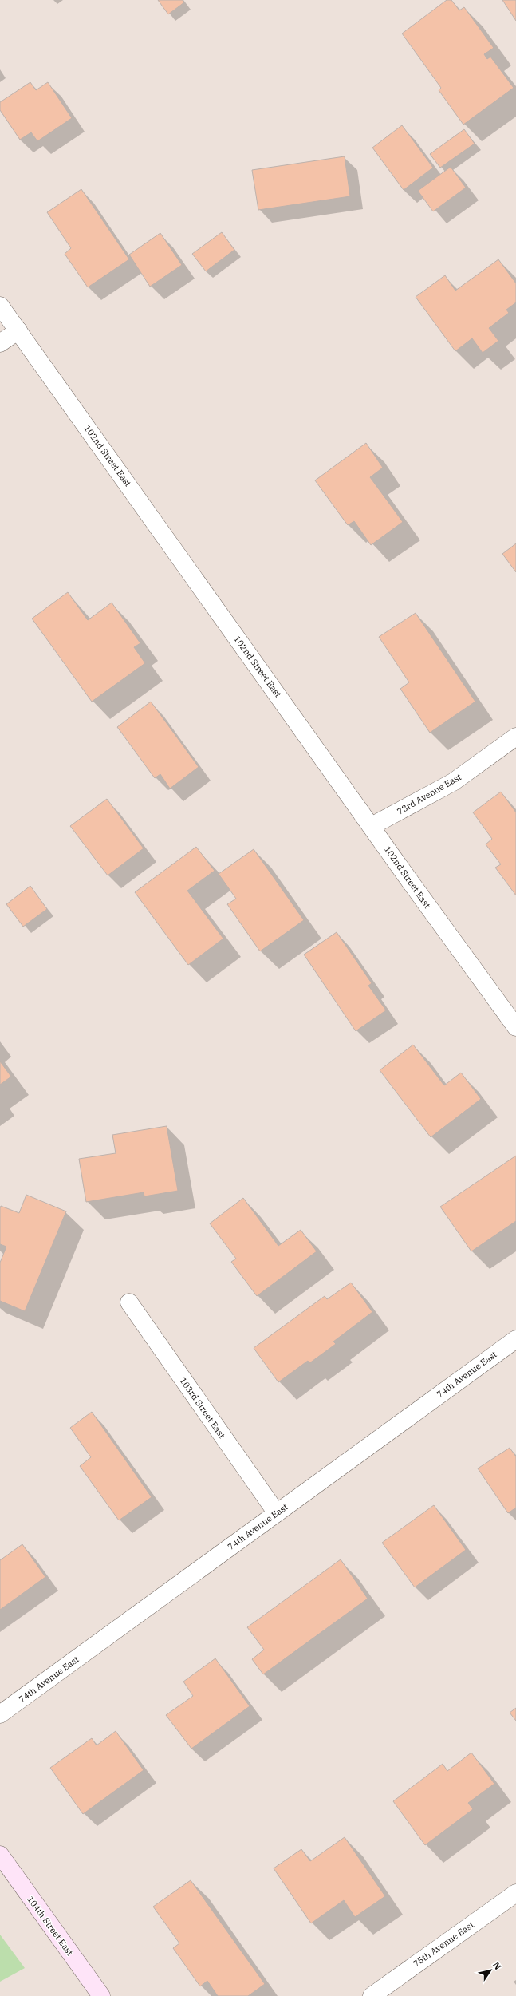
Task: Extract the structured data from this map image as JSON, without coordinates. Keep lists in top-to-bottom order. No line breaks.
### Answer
{"streets":{"street":["102nd Street East","73rd Avenue East","74th Avenue East","103rd Street East","104th Street East","75th Avenue East"]},"crossings":[["102nd Street East","73rd Avenue East"],["74th Avenue East","103rd Street East"]],"north":"top right"}
